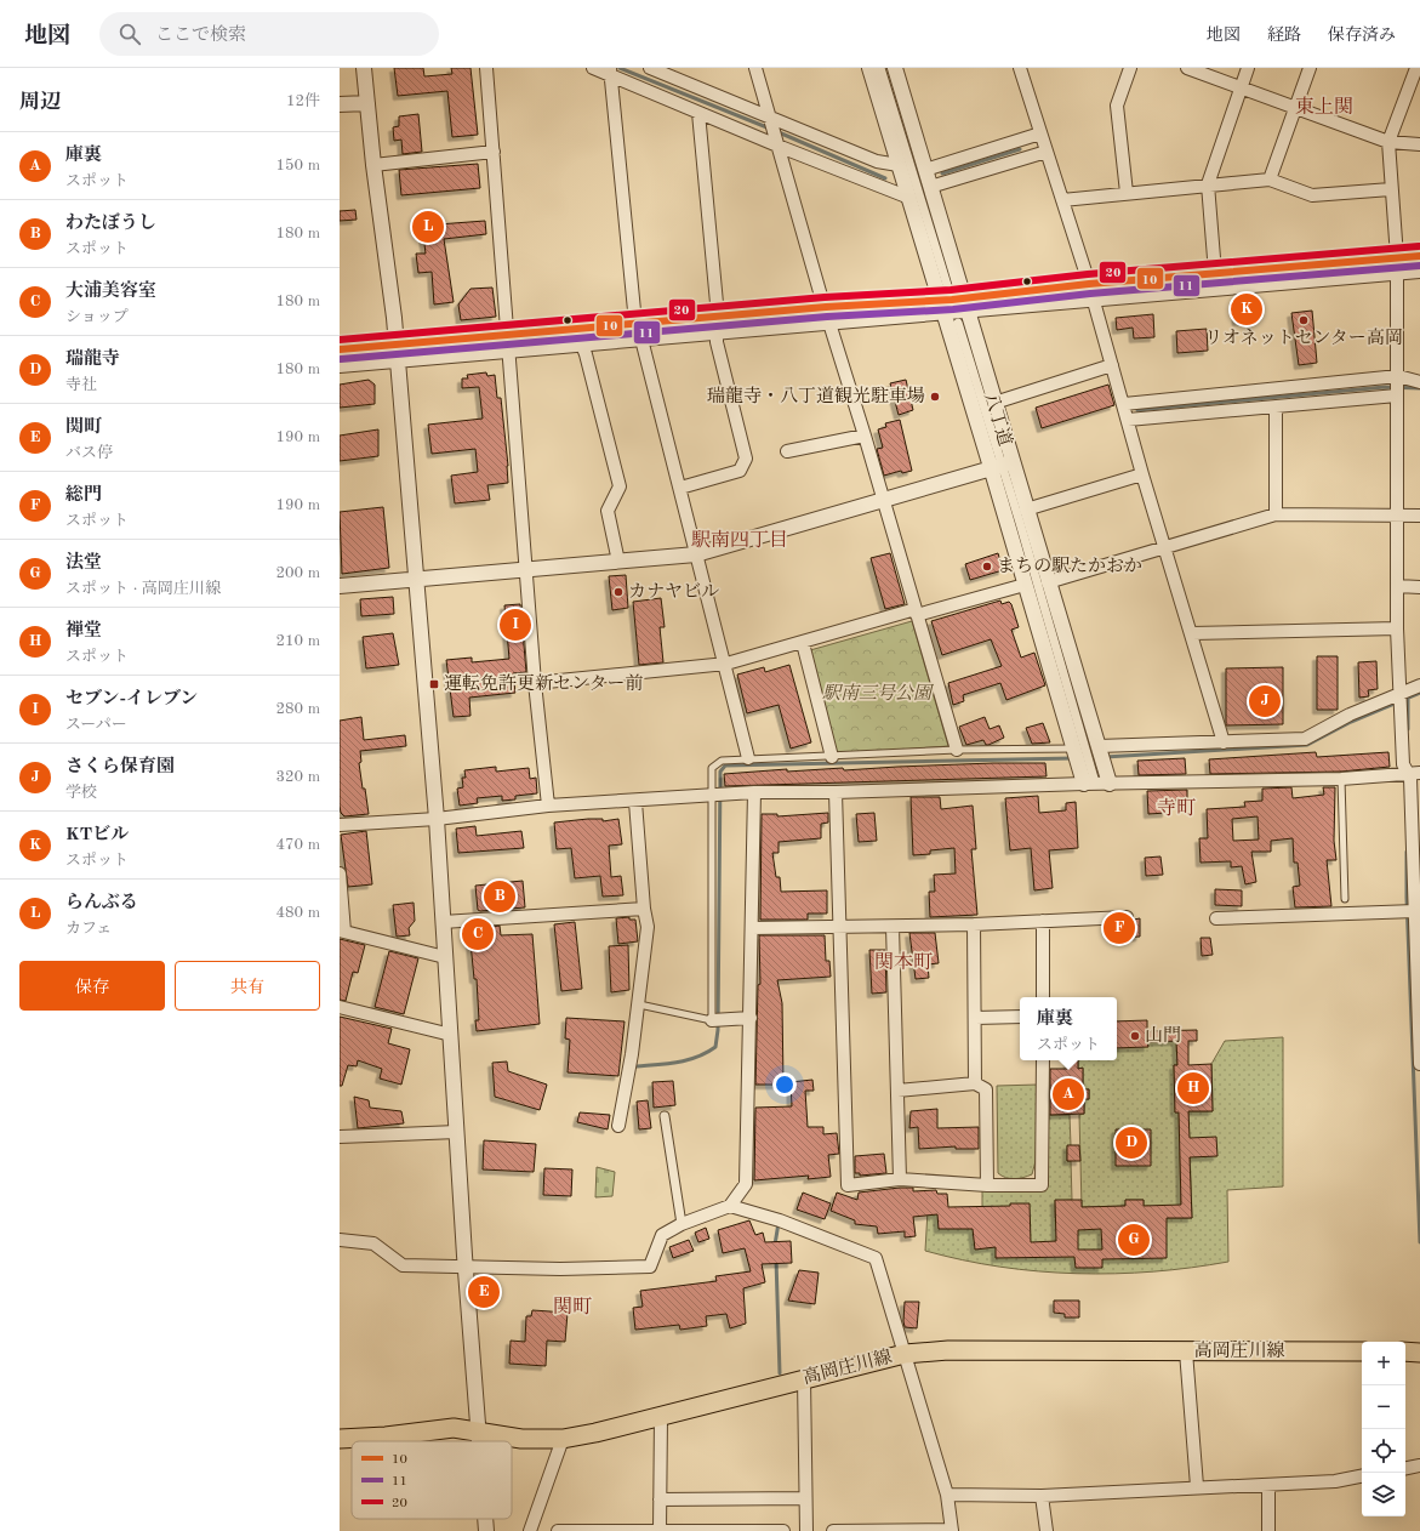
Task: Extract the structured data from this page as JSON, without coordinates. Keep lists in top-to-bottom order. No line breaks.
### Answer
{"streets":{"main road":["高岡庄川線"],"street":["八丁道"]},"districts":["東上関","駅南四丁目","寺町","関本町","関町"],"parks":["駅南三号公園"],"places":{"other":["リオネットセンター高岡","瑞龍寺・八丁道観光駐車場","まちの駅たかおか","カナヤビル","山門"],"transit":["運転免許更新センター前"]},"lines":["transit line 20","transit line 10","transit line 11"],"legend":["10","11","20"],"page":{"header":"地図","search":"ここで検索","nav":["地図","経路","保存済み"],"heading":["周辺","12件"],"list":[{"mark":"A","name":"庫裏","note":"スポット","value":"150 m"},{"mark":"B","name":"わたぼうし","note":"スポット","value":"180 m"},{"mark":"C","name":"大浦美容室","note":"ショップ","value":"180 m"},{"mark":"D","name":"瑞龍寺","note":"寺社","value":"180 m"},{"mark":"E","name":"関町","note":"バス停","value":"190 m"},{"mark":"F","name":"総門","note":"スポット","value":"190 m"},{"mark":"G","name":"法堂","note":"スポット · 高岡庄川線","value":"200 m"},{"mark":"H","name":"禅堂","note":"スポット","value":"210 m"},{"mark":"I","name":"セブン-イレブン","note":"スーパー","value":"280 m"},{"mark":"J","name":"さくら保育園","note":"学校","value":"320 m"},{"mark":"K","name":"KTビル","note":"スポット","value":"470 m"},{"mark":"L","name":"らんぶる","note":"カフェ","value":"480 m"}],"pins":["L","K","I","J","B","F","C","H","A","D","G","E"],"buttons":["保存","共有"],"popup":["庫裏","スポット"],"map_buttons":["+","−"]}}
